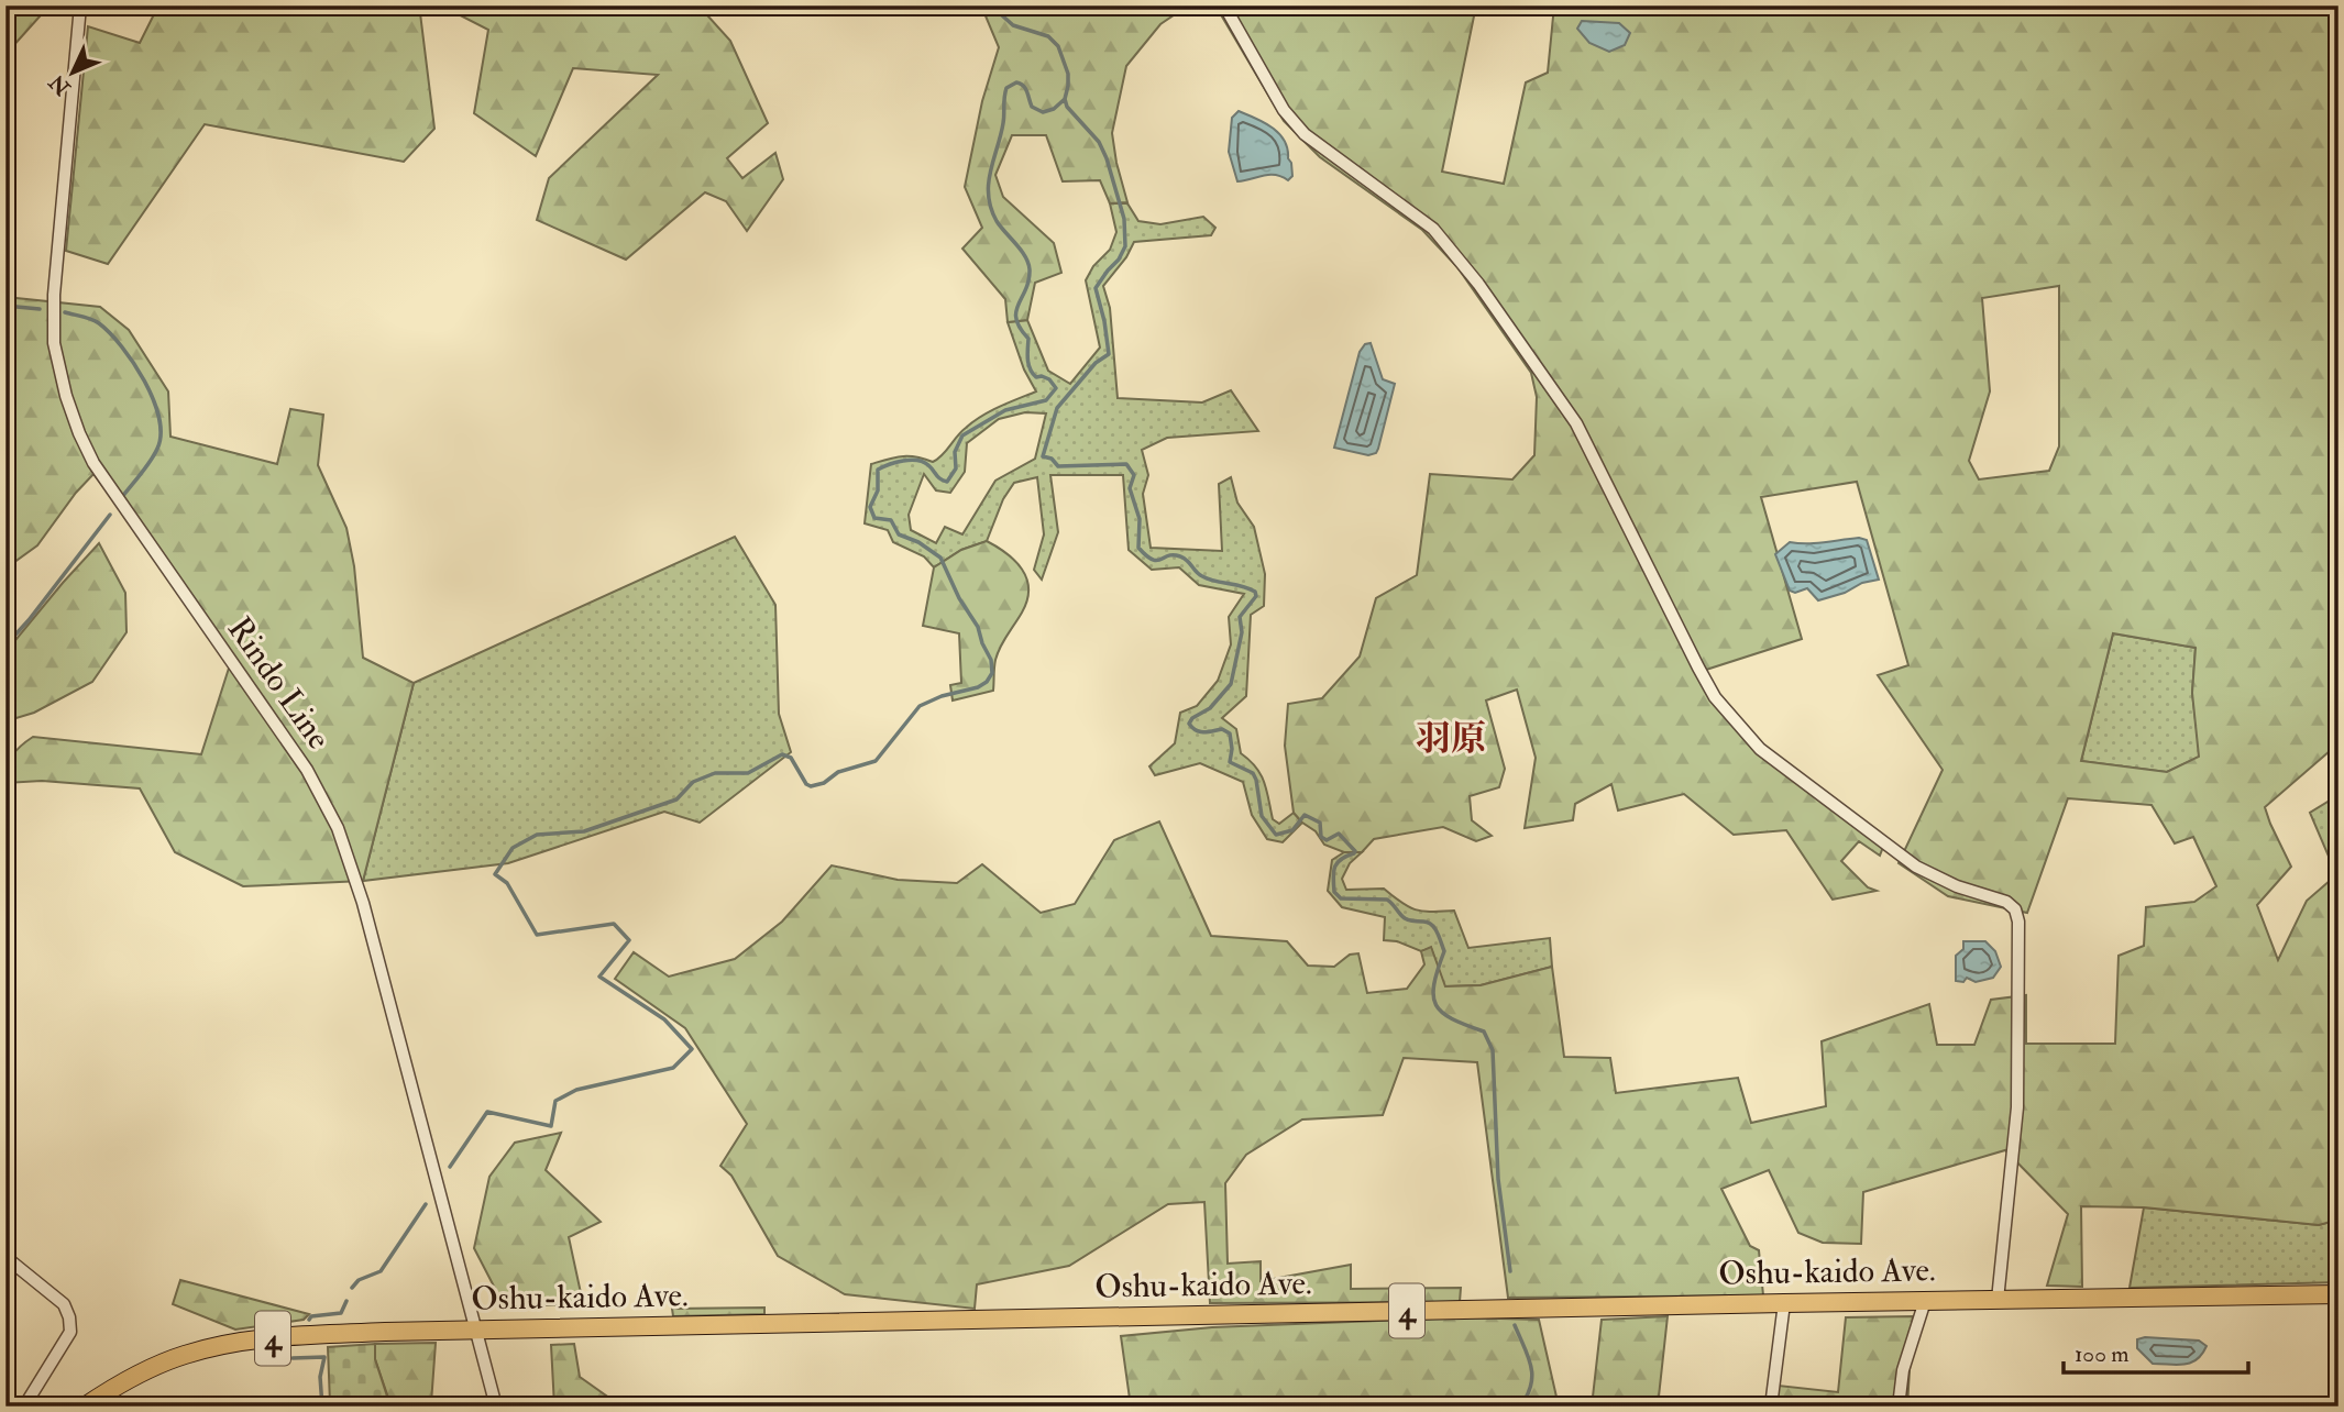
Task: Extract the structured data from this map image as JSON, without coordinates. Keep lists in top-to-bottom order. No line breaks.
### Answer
{"streets":{"highway":["Oshu-kaido Ave.","4"],"street":["Rindo Line"]},"crossings":[["Rindo Line","Oshu-kaido Ave."]],"districts":["羽原"],"scale_bar":"100 m","north":"bottom left"}
